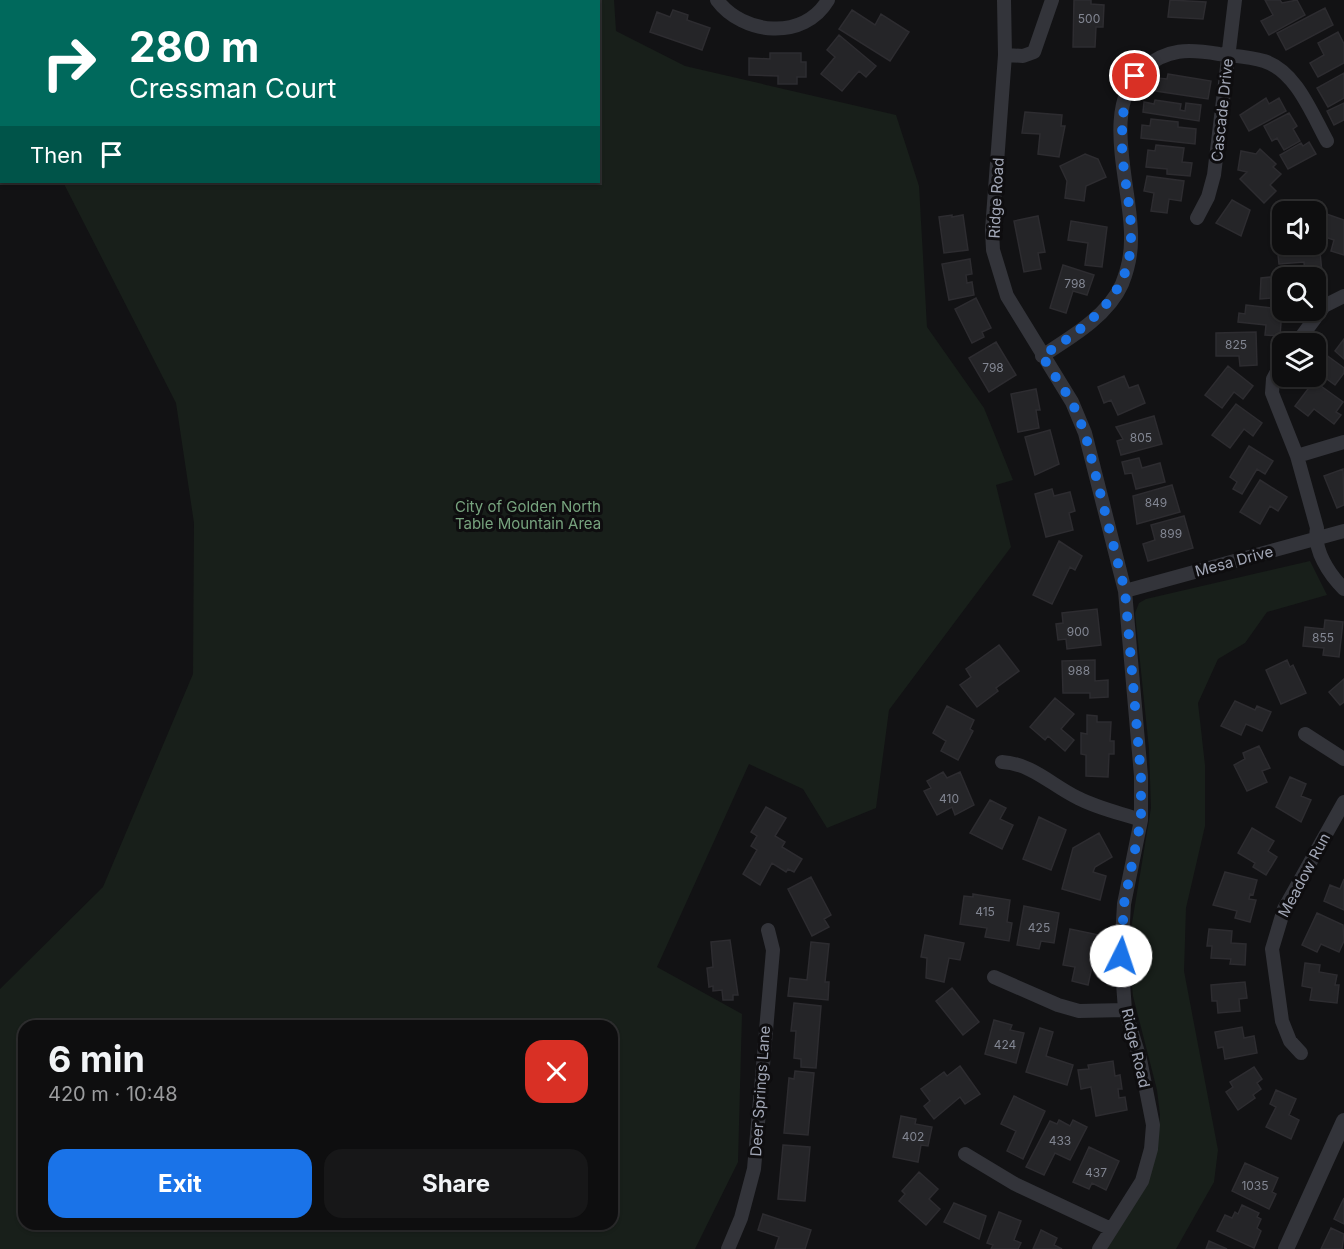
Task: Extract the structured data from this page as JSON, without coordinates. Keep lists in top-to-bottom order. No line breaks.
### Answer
{"streets":{"street":["Cascade Drive","Ridge Road","Mesa Drive","Meadow Run","Deer Springs Lane"]},"crossings":[["Ridge Road","Mesa Drive"]],"parks":["City of Golden North Table Mountain Area"],"house_numbers":["500","798","825","798","805","849","899","900","855","988","410","415","425","424","402","433","437","1035"],"page":{"turn":["280 m","Cressman Court"],"then":"Then","heading":["6 min","420 m · 10:48"],"buttons":["Exit","Share"]}}
